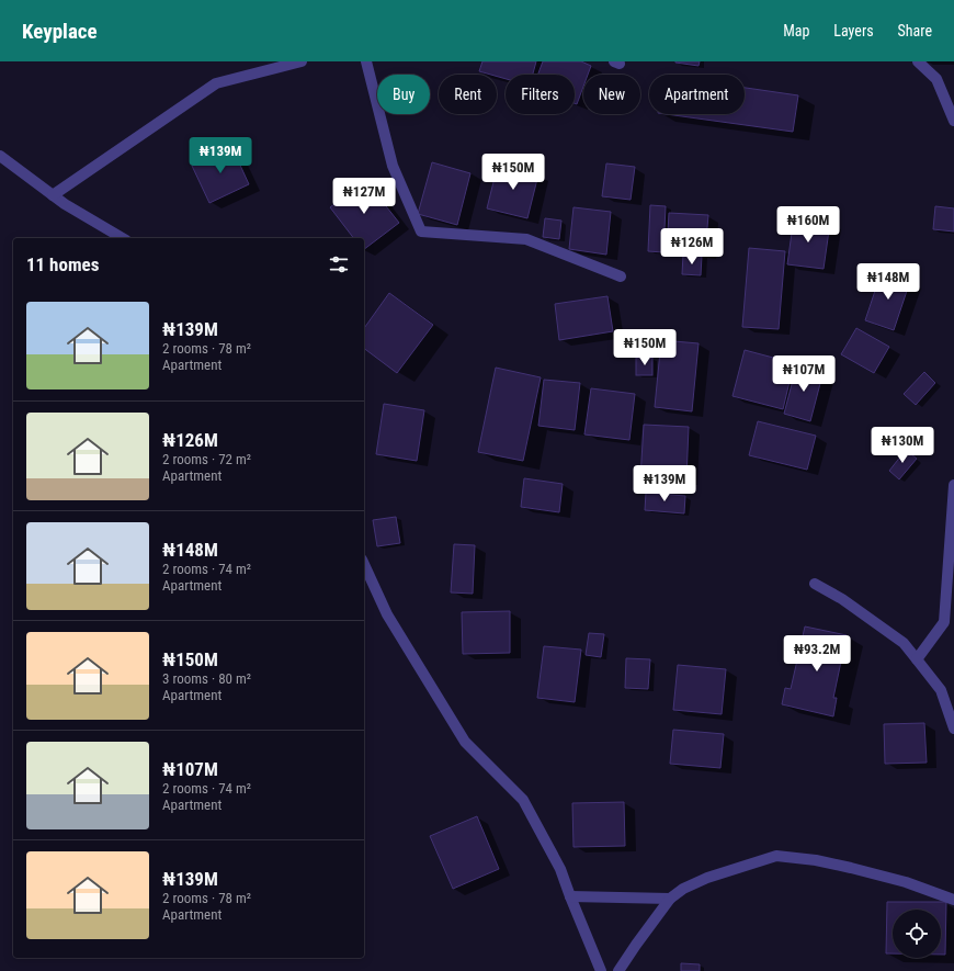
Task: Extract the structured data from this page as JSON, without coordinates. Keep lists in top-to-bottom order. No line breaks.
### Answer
{"page":{"header":"Keyplace","nav":["Map","Layers","Share"],"chip":["Buy","Rent","Filters","New","Apartment"],"price":["₦139M","₦150M","₦127M","₦160M","₦126M","₦148M","₦150M","₦107M","₦130M","₦139M","₦93.2M"],"heading":"11 homes","list":[{"name":"₦139M","note":"2 rooms · 78 m² · Apartment"},{"name":"₦126M","note":"2 rooms · 72 m² · Apartment"},{"name":"₦148M","note":"2 rooms · 74 m² · Apartment"},{"name":"₦150M","note":"3 rooms · 80 m² · Apartment"},{"name":"₦107M","note":"2 rooms · 74 m² · Apartment"},{"name":"₦139M","note":"2 rooms · 78 m² · Apartment"}]}}
